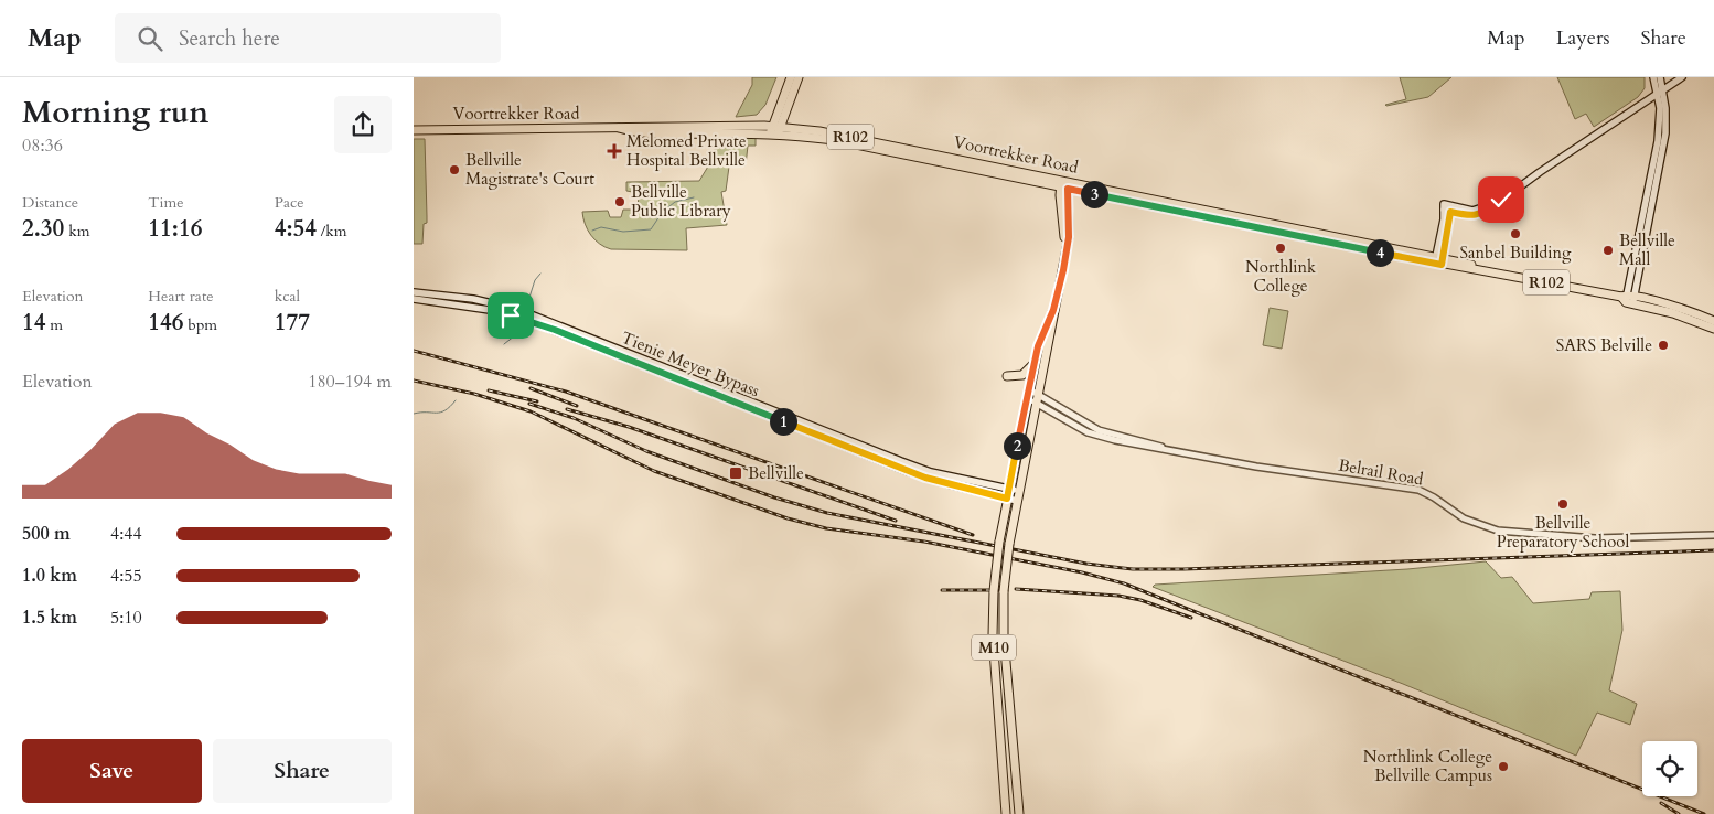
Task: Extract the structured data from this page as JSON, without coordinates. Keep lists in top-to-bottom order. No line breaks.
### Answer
{"streets":{"main road":["Voortrekker Road","R102","Tienie Meyer Bypass","M10"],"street":["Belrail Road"]},"crossings":[["Voortrekker Road","R102"],["Voortrekker Road","M10"],["Tienie Meyer Bypass","M10"],["Belrail Road","M10"]],"places":{"health":["Melomed Private Hospital Bellville"],"other":["Bellville Magistrate's Court","Bellville Public Library","Sanbel Building","Northlink College","Bellville Mall","SARS Belville","Bellville Preparatory School","Northlink College Bellville Campus"],"transit":["Bellville"]},"page":{"header":"Map","search":"Search here","nav":["Map","Layers","Share"],"heading":["Morning run","08:36"],"stats":[["Distance","2.30 km"],["Time","11:16"],["Pace","4:54 /km"],["Elevation","14 m"],["Heart rate","146 bpm"],["kcal","177"]],"pins":["3","4","1","2"],"chart":["Elevation","180–194 m"],"list":[{"name":"500 m","note":"4:44"},{"name":"1.0 km","note":"4:55"},{"name":"1.5 km","note":"5:10"}],"buttons":["Save","Share"]}}
